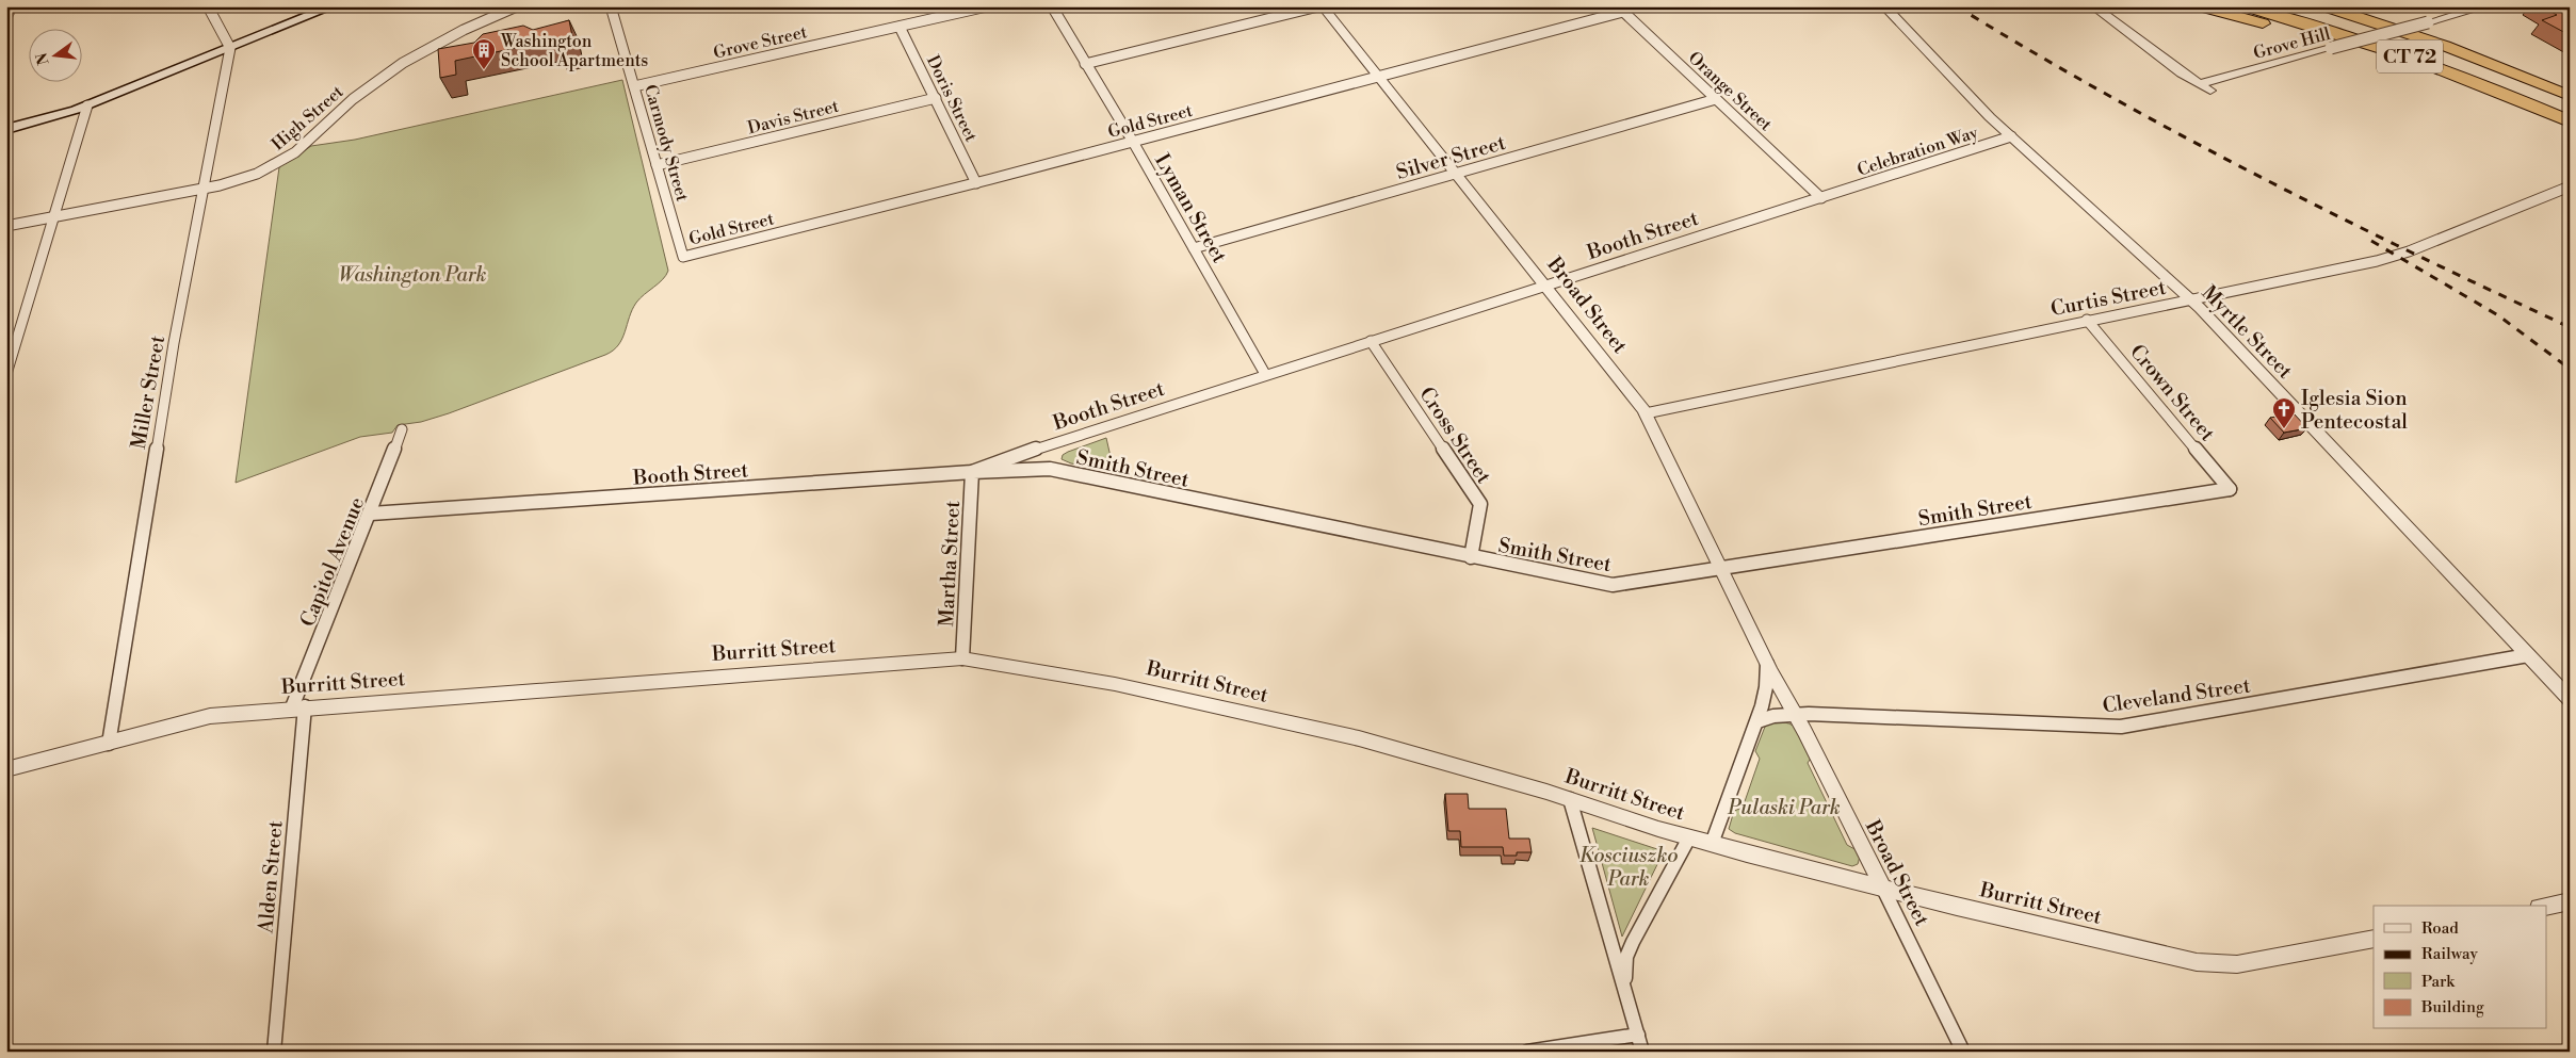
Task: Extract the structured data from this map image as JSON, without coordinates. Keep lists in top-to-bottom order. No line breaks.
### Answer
{"streets":{"highway":["CT 72"],"street":["Grove Street","Grove Hill","Orange Street","Doris Street","Davis Street","High Street","Gold Street","Carmody Street","Celebration Way","Silver Street","Lyman Street","Booth Street","Curtis Street","Broad Street","Myrtle Street","Miller Street","Crown Street","Cross Street","Smith Street","Capitol Avenue","Martha Street","Burritt Street","Cleveland Street","Alden Street"]},"crossings":[["Grove Street","Doris Street"],["Grove Street","Carmody Street"],["Orange Street","Gold Street"],["Orange Street","Celebration Way"],["Orange Street","Silver Street"],["Orange Street","Booth Street"],["Doris Street","Davis Street"],["Doris Street","Gold Street"],["Davis Street","Carmody Street"],["High Street","Miller Street"],["Gold Street","Carmody Street"],["Gold Street","Lyman Street"],["Gold Street","Broad Street"],["Celebration Way","Booth Street"],["Celebration Way","Myrtle Street"],["Silver Street","Lyman Street"],["Silver Street","Broad Street"],["Lyman Street","Booth Street"],["Booth Street","Broad Street"],["Booth Street","Cross Street"],["Booth Street","Smith Street"],["Booth Street","Capitol Avenue"],["Booth Street","Martha Street"],["Curtis Street","Broad Street"],["Curtis Street","Myrtle Street"],["Curtis Street","Crown Street"],["Broad Street","Smith Street"],["Broad Street","Burritt Street"],["Broad Street","Cleveland Street"],["Myrtle Street","Cleveland Street"],["Miller Street","Burritt Street"],["Crown Street","Smith Street"],["Cross Street","Smith Street"],["Smith Street","Martha Street"],["Capitol Avenue","Burritt Street"],["Capitol Avenue","Alden Street"],["Martha Street","Burritt Street"],["Burritt Street","Alden Street"]],"parks":["Washington Park","Pulaski Park","Kosciuszko Park"],"places":{"building":["Washington School Apartments"],"church":["Iglesia Sion Pentecostal"]},"legend":["Road","Railway","Park","Building"],"north":"left"}
